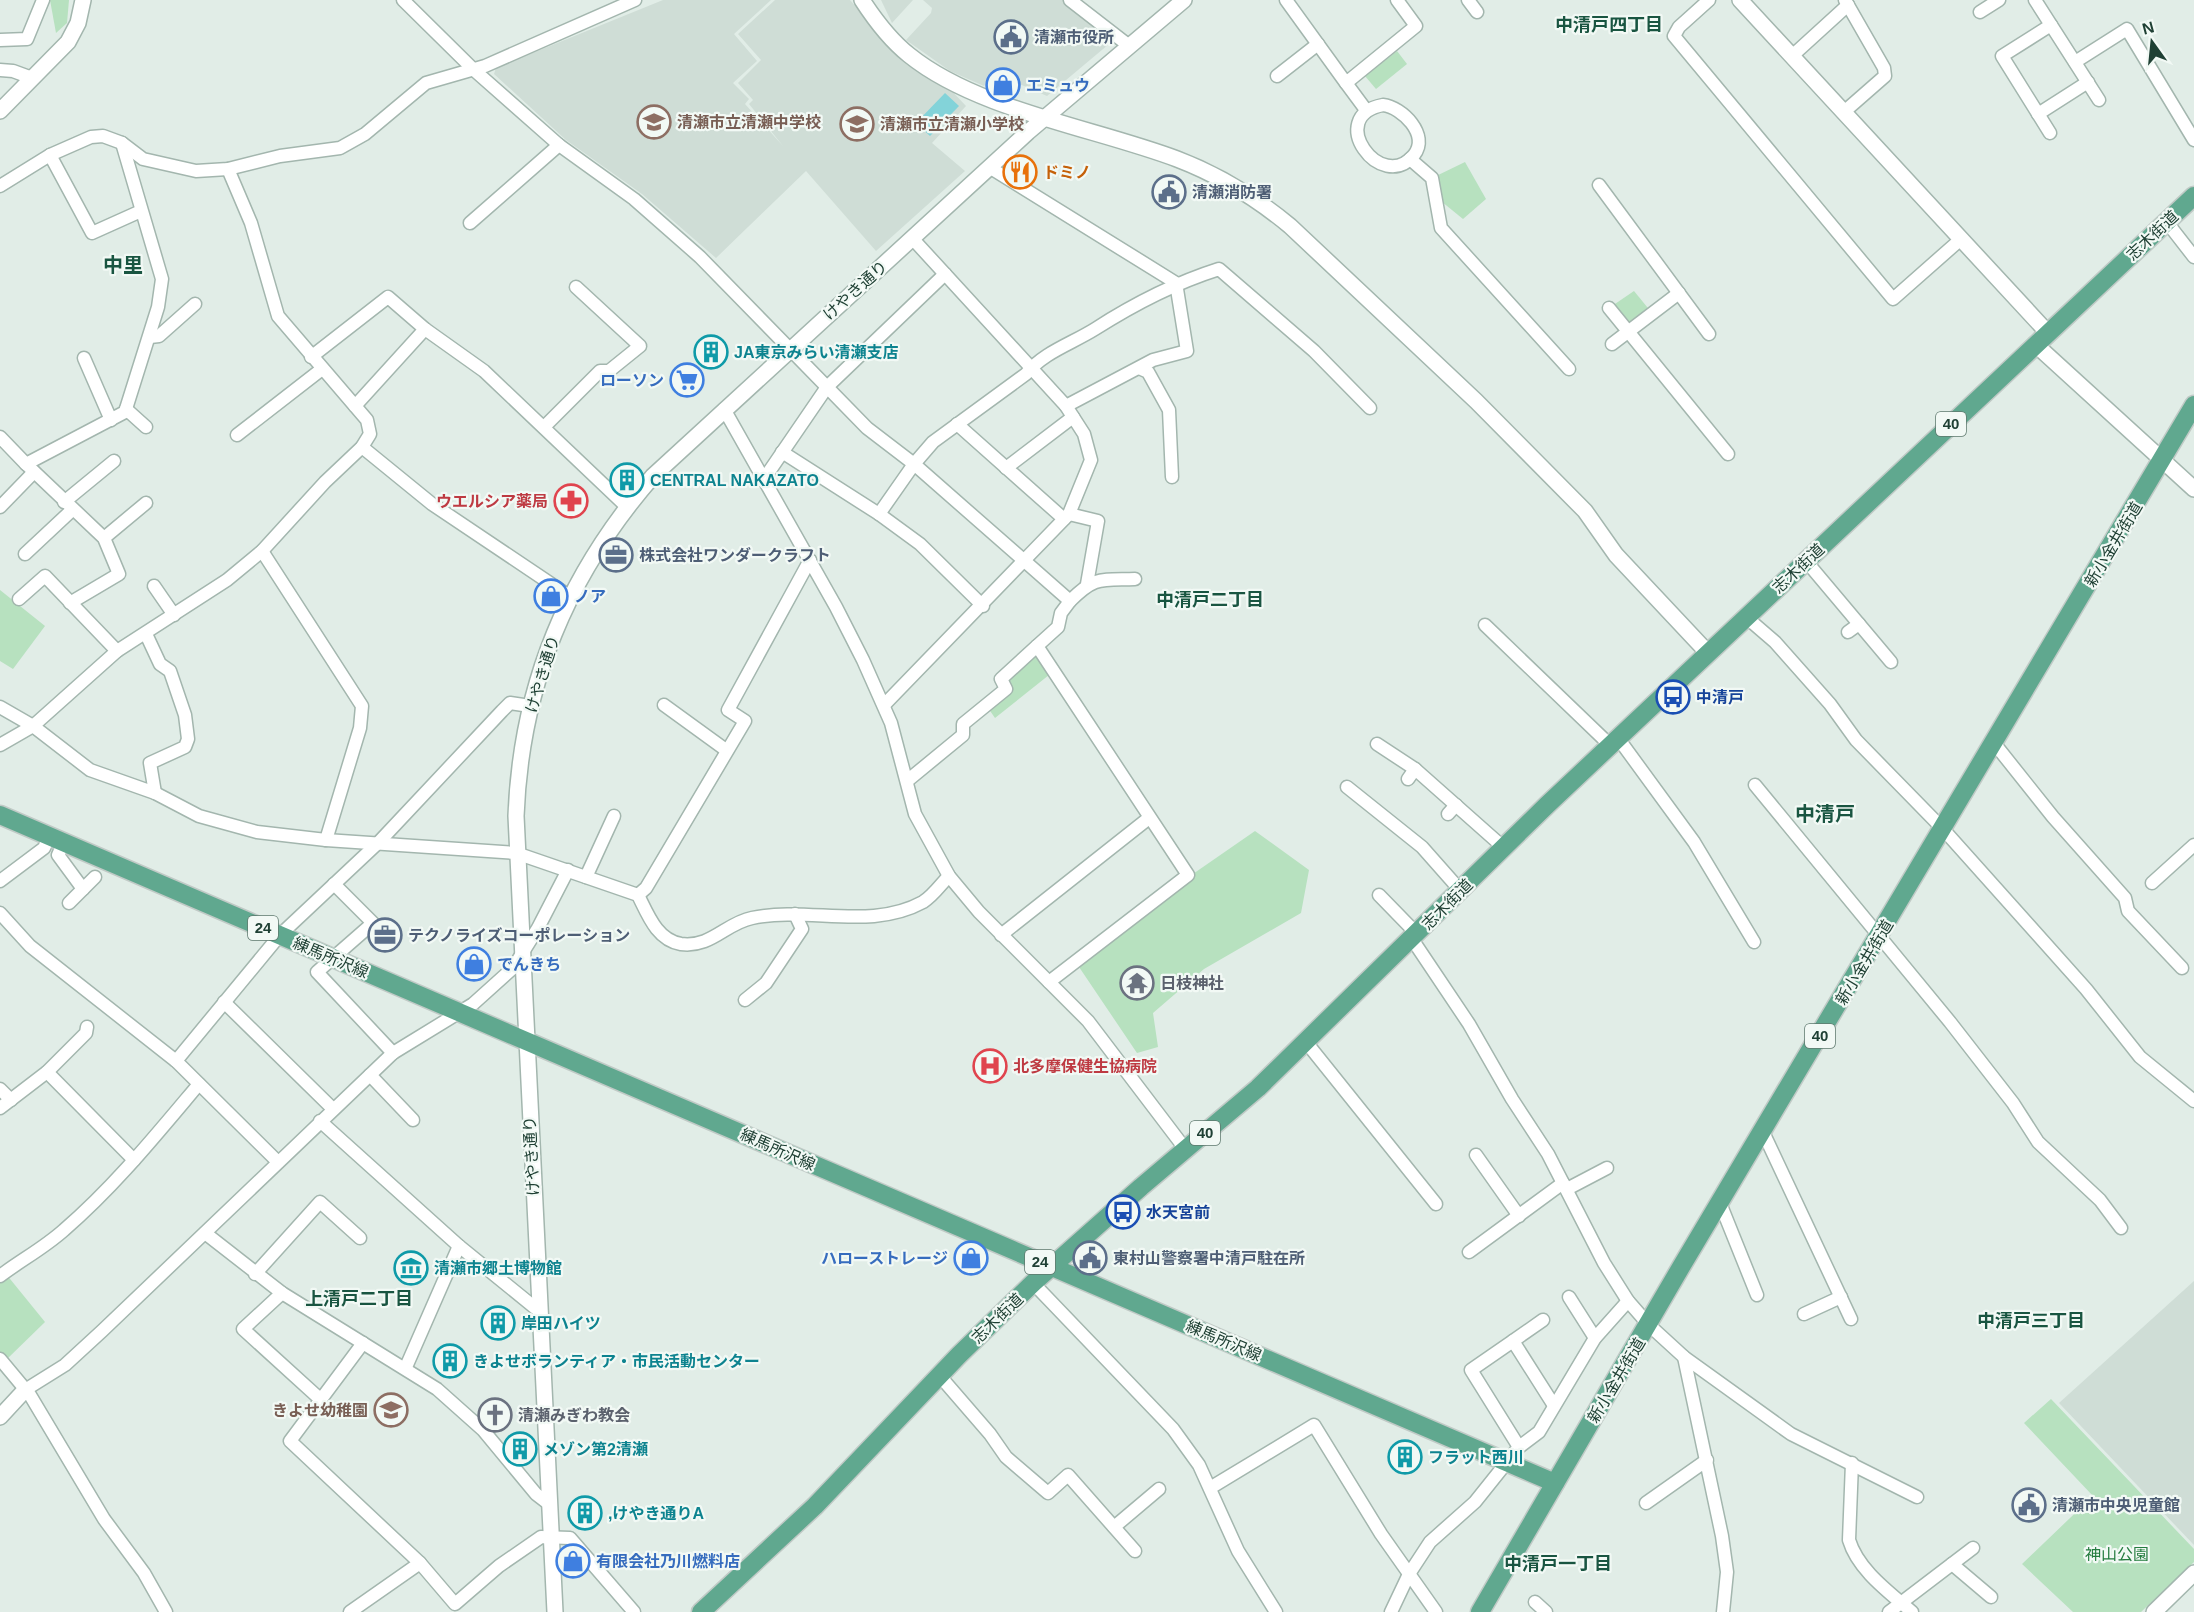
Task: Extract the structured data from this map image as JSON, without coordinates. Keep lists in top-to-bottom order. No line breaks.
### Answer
{"streets":{"main road":["志木街道","40","新小金井街道","24","練馬所沢線"],"street":["けやき通り"]},"crossings":[["志木街道","練馬所沢線"],["けやき通り","練馬所沢線"],["新小金井街道","練馬所沢線"]],"districts":["中清戸四丁目","中里","中清戸二丁目","中清戸","上清戸二丁目","中清戸三丁目","中清戸一丁目"],"parks":["神山公園"],"places":{"public building":["清瀬市役所","清瀬消防署","東村山警察署中清戸駐在所","清瀬市中央児童館"],"shop":["エミュウ","ノア","でんきち","ハローストレージ","有限会社乃川燃料店"],"school or university":["清瀬市立清瀬中学校","清瀬市立清瀬小学校","きよせ幼稚園"],"restaurant":["ドミノ"],"building":["JA東京みらい清瀬支店","CENTRAL NAKAZATO","岸田ハイツ","きよせボランティア・市民活動センター","メゾン第2清瀬","フラット西川",",けやき通りA"],"supermarket":["ローソン"],"pharmacy":["ウエルシア薬局"],"office":["株式会社ワンダークラフト","テクノライズコーポレーション"],"bus stop":["中清戸","水天宮前"],"temple":["日枝神社"],"hospital":["北多摩保健生協病院"],"museum":["清瀬市郷土博物館"],"church":["清瀬みぎわ教会"]},"north":"top"}
